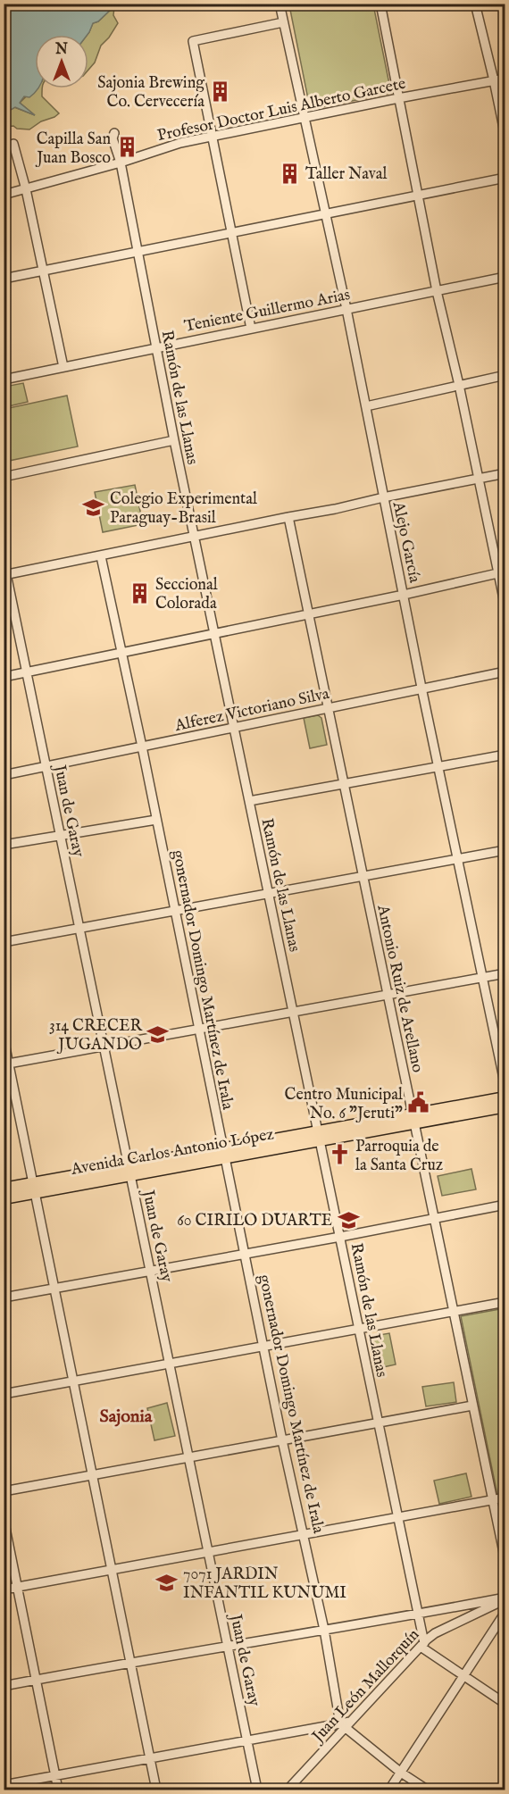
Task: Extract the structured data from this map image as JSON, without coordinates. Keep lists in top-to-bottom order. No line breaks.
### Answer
{"streets":{"main road":["Avenida Carlos Antonio López"],"street":["Profesor Doctor Luis Alberto Garcete","Teniente Guillermo Arias","Ramón de las Llanas","Alejo García","Alferez Victoriano Silva","Juan de Garay","gonernador Domingo Martínez de Irala","Antonio Ruiz de Arellano","Juan León Mallorquín"]},"crossings":[["Profesor Doctor Luis Alberto Garcete","Ramón de las Llanas"],["Profesor Doctor Luis Alberto Garcete","Alejo García"],["Teniente Guillermo Arias","Ramón de las Llanas"],["Teniente Guillermo Arias","Alejo García"],["Ramón de las Llanas","Alferez Victoriano Silva"],["Ramón de las Llanas","Avenida Carlos Antonio López"],["Ramón de las Llanas","Juan León Mallorquín"],["Alejo García","Alferez Victoriano Silva"],["Alferez Victoriano Silva","Juan de Garay"],["Alferez Victoriano Silva","gonernador Domingo Martínez de Irala"],["Alferez Victoriano Silva","Antonio Ruiz de Arellano"],["Juan de Garay","Avenida Carlos Antonio López"],["gonernador Domingo Martínez de Irala","Avenida Carlos Antonio López"],["gonernador Domingo Martínez de Irala","Juan León Mallorquín"],["Antonio Ruiz de Arellano","Avenida Carlos Antonio López"]],"districts":["Sajonia"],"places":{"building":["Sajonia Brewing Co. Cervecería","Capilla San Juan Bosco","Taller Naval","Seccional Colorada"],"school or university":["Colegio Experimental Paraguay-Brasil","314 CRECER JUGANDO","60 CIRILO DUARTE","7071 JARDIN INFANTIL KUNUMI"],"public building":["Centro Municipal No. 6 \"Jeruti\""],"church":["Parroquia de la Santa Cruz"]},"north":"top"}
